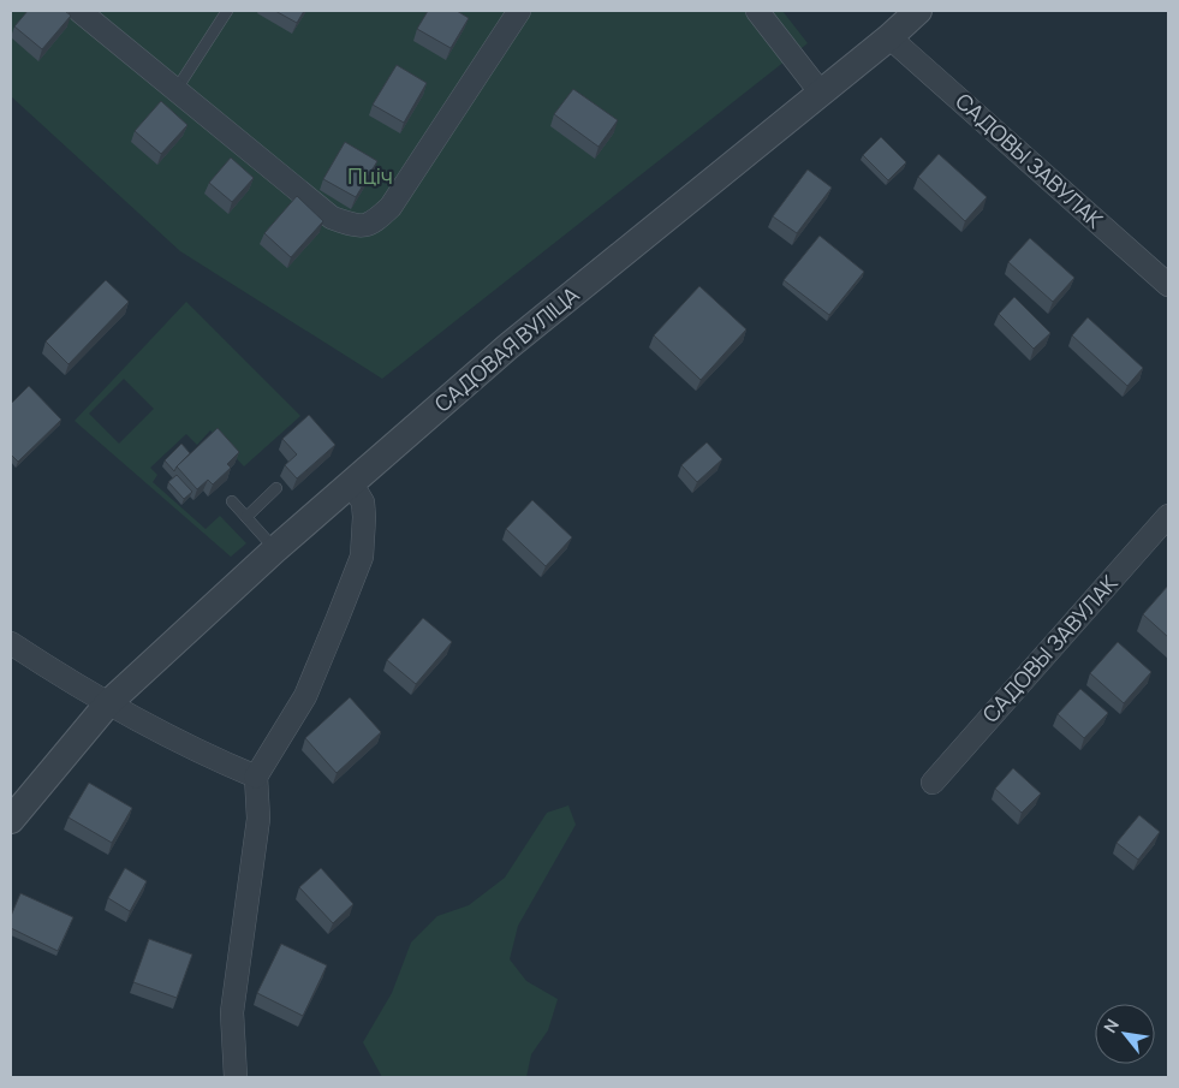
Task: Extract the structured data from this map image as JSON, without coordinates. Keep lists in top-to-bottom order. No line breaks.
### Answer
{"streets":{"street":["САДОВЫ ЗАВУЛАК","САДОВАЯ ВУЛІЦА"]},"crossings":[["САДОВЫ ЗАВУЛАК","САДОВАЯ ВУЛІЦА"]],"parks":["Пціч"],"north":"top left"}
